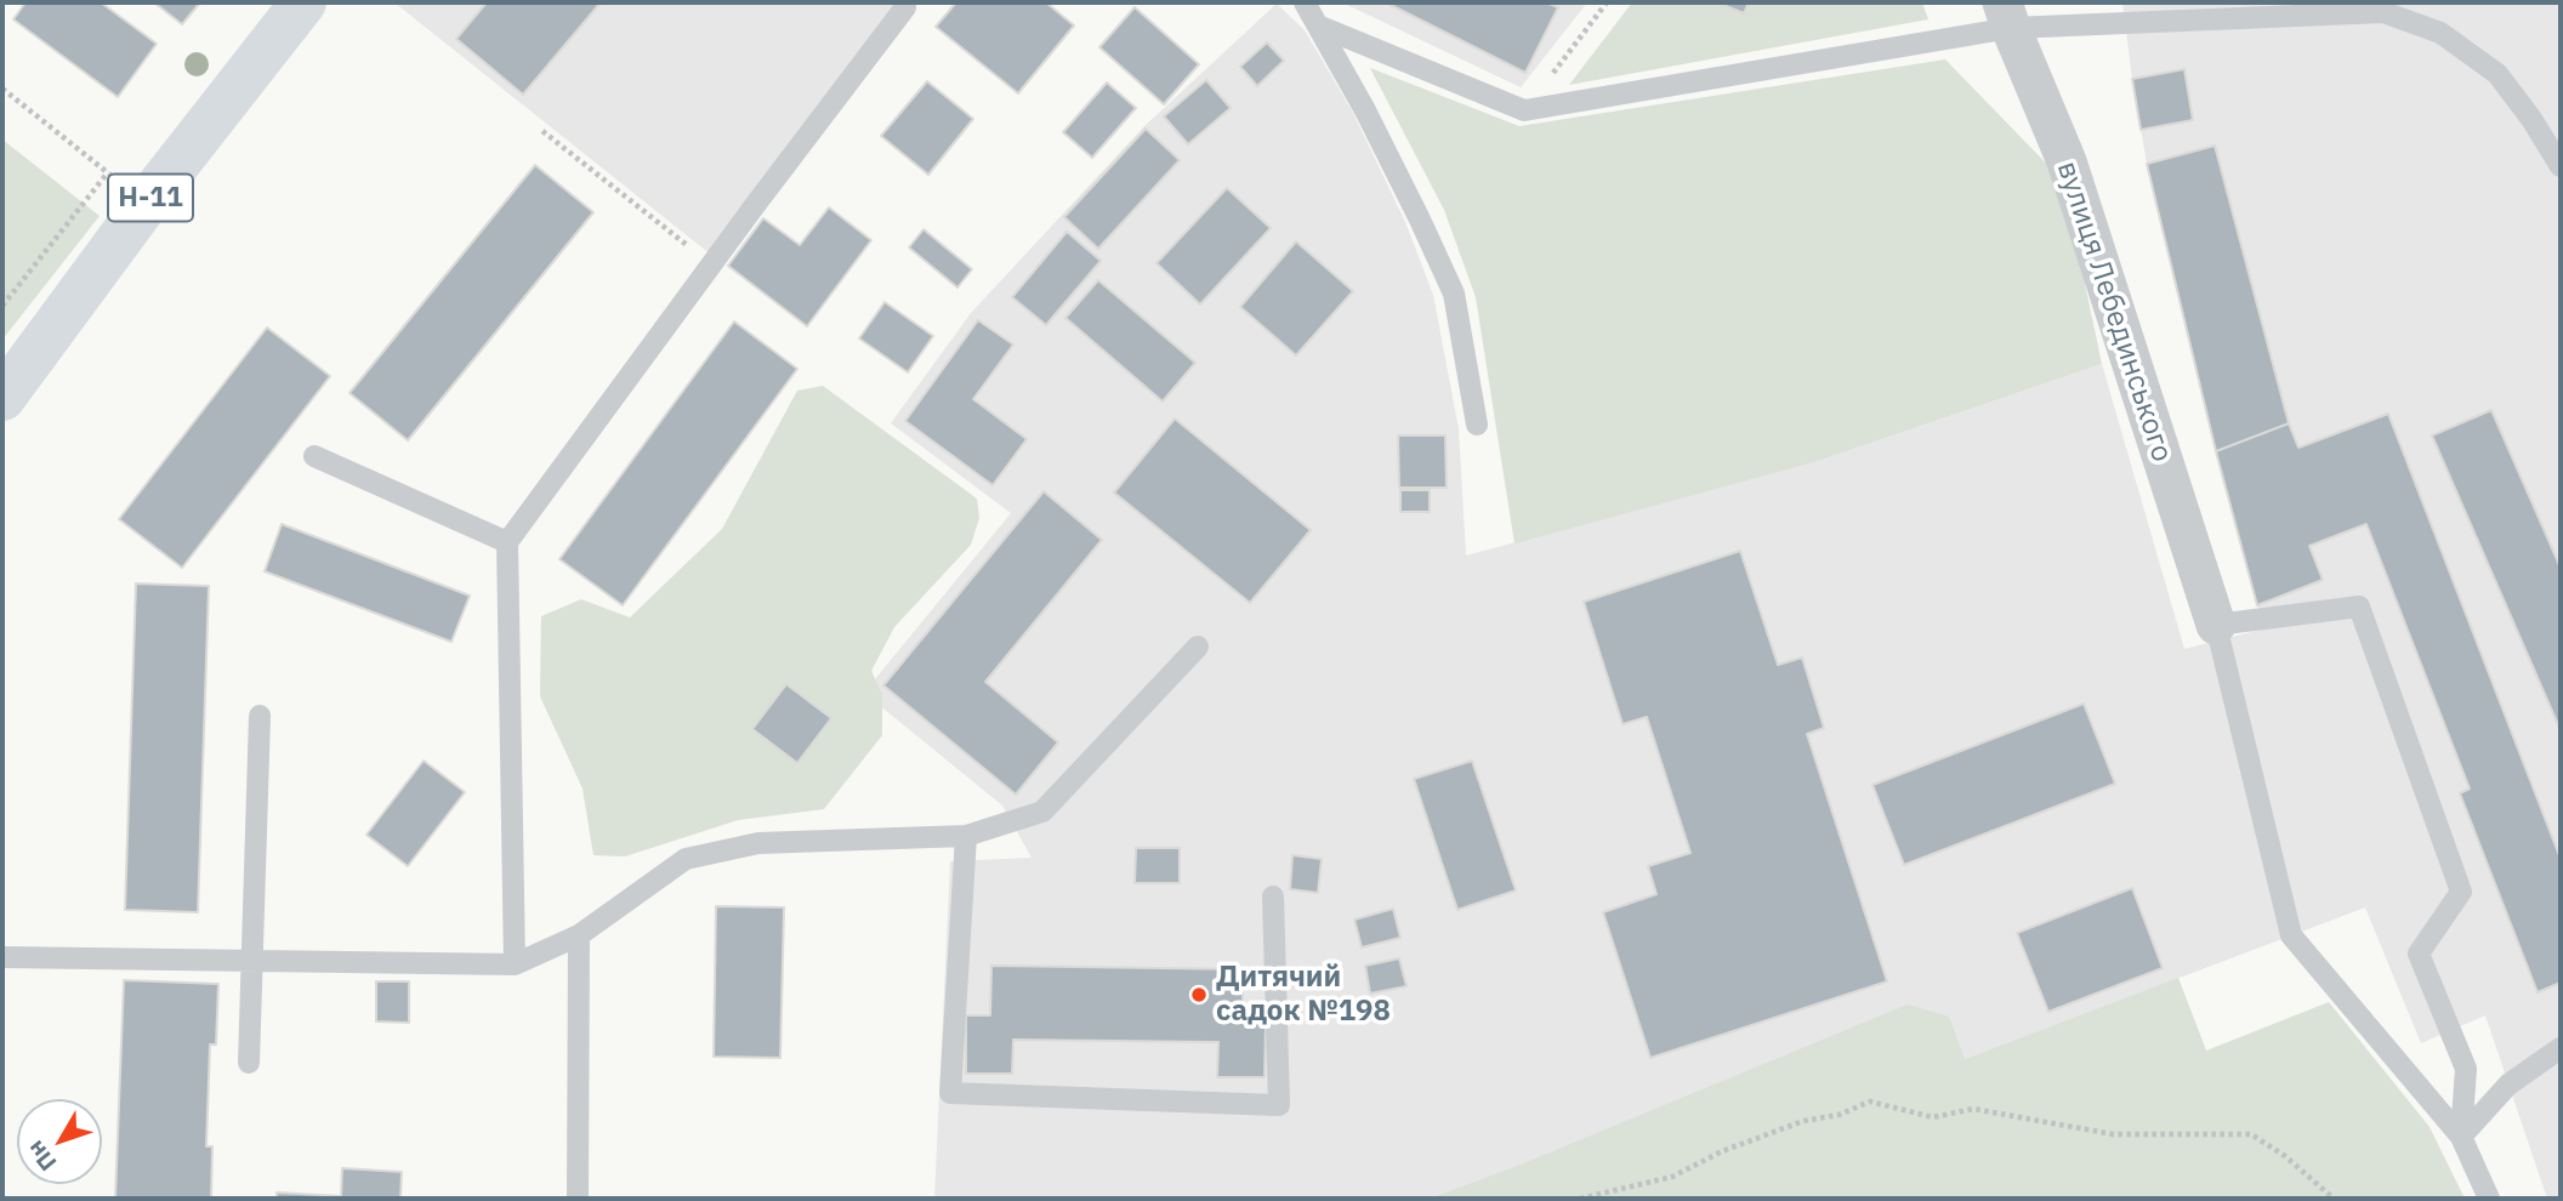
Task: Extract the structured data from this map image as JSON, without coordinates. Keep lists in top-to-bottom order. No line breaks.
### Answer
{"streets":{"main road":["Н-11"],"street":["вулиця Лебединського"]},"places":["Дитячий садок №198"],"north":"bottom left"}
